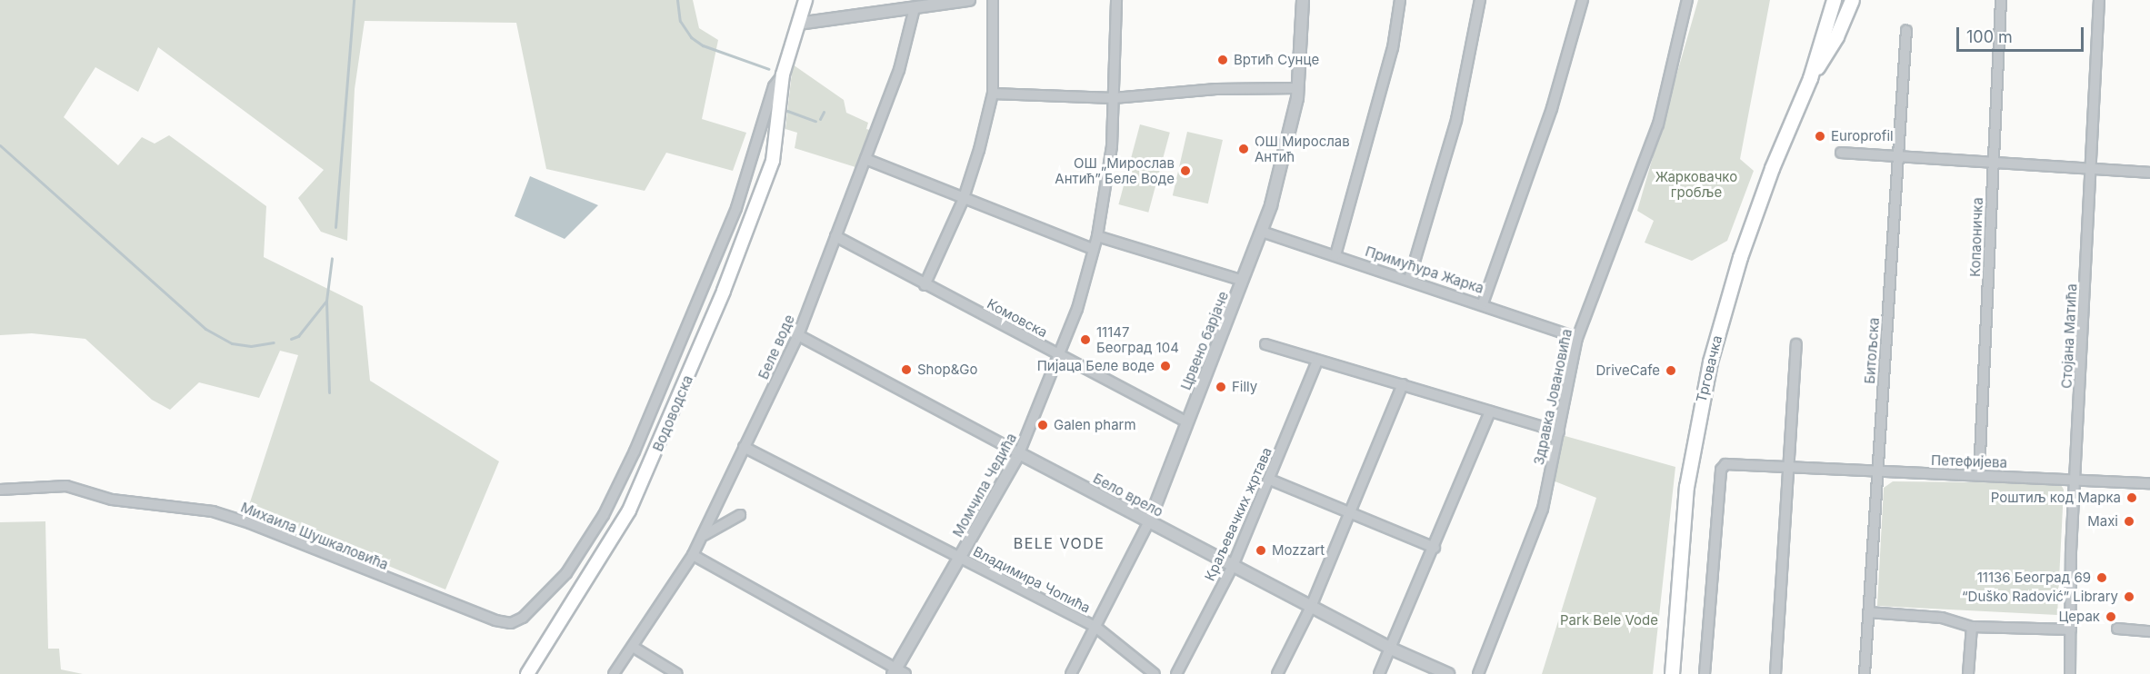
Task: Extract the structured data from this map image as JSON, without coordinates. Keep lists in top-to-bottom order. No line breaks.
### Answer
{"streets":{"main road":["Трговачка","Водоводска"],"street":["Копаоничка","Примућура Жарка","Комовска","Стојана Матића","Црвено барјаче","Беле воде","Битољска","Здравка Јовановића","Петефијева","Момчила Чедића","Бело врело","Краљевачких жртава","Михаила Шушкаловића","Владимира Чопића"]},"crossings":[["Копаоничка","Петефијева"],["Примућура Жарка","Црвено барјаче"],["Примућура Жарка","Здравка Јовановића"],["Комовска","Црвено барјаче"],["Комовска","Беле воде"],["Комовска","Момчила Чедића"],["Стојана Матића","Петефијева"],["Црвено барјаче","Бело врело"],["Црвено барјаче","Владимира Чопића"],["Беле воде","Бело врело"],["Беле воде","Владимира Чопића"],["Битољска","Петефијева"],["Водоводска","Михаила Шушкаловића"],["Момчила Чедића","Бело врело"],["Момчила Чедића","Владимира Чопића"],["Бело врело","Краљевачких жртава"]],"districts":["BELE VODE"],"parks":["Жарковачко гробље","Park Bele Vode"],"places":["Вртић Сунце","Europrofil","ОШ Мирослав Антић","ОШ „Мирослав Антић” Беле Воде","11147 Београд 104","Пијаца Беле воде","Shop&Go","DriveCafe","Filly","Galen pharm","Роштиљ код Марка","Maxi","Mozzart","11136 Београд 69","“Duško Radović” Library","Церак"],"scale_bar":"100 m"}
